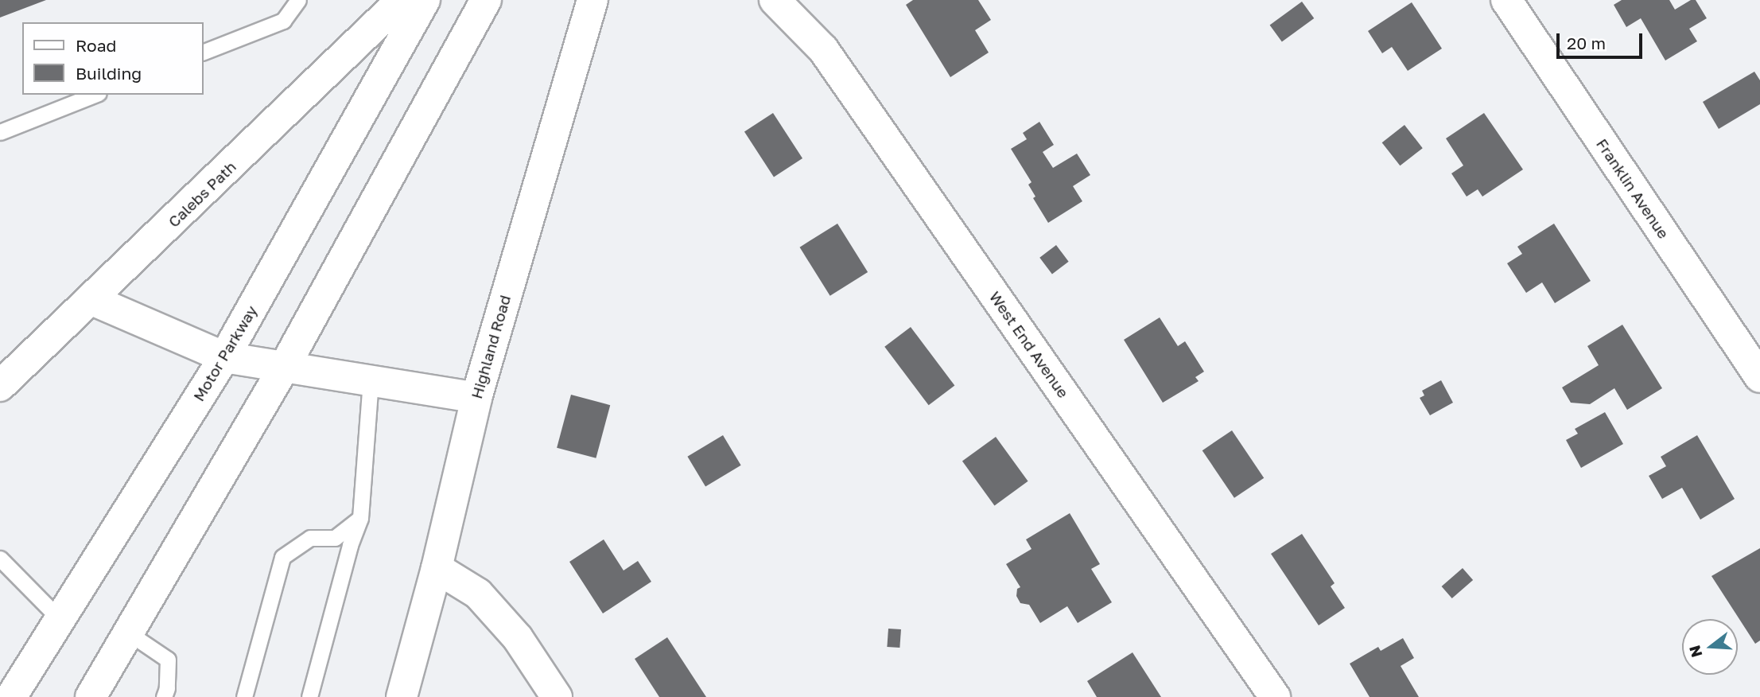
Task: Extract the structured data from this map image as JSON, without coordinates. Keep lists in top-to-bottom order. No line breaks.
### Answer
{"streets":{"street":["Franklin Avenue","Calebs Path","West End Avenue","Highland Road","Motor Parkway"]},"legend":["Road","Building"],"scale_bar":"20 m","north":"left"}
